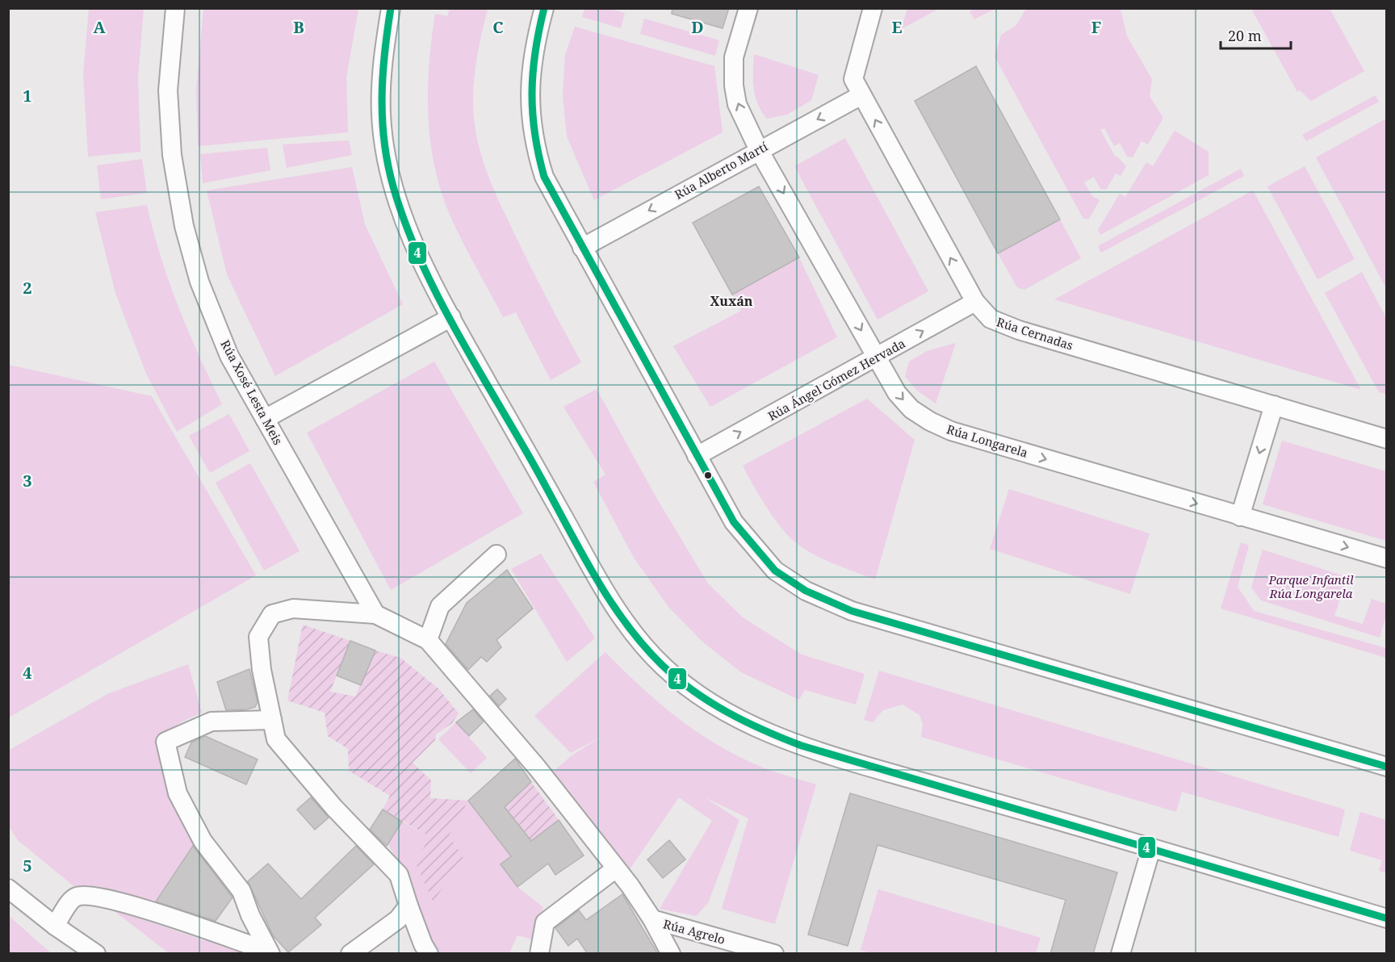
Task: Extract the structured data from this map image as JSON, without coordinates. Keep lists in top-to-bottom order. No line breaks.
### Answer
{"streets":{"street":["Rúa Alberto Martí","Rúa Cernadas","Rúa Ángel Gómez Hervada","Rúa Xosé Lesta Meis","Rúa Longarela","Rúa Agrelo"]},"crossings":[["Rúa Alberto Martí","Rúa Cernadas"],["Rúa Alberto Martí","Rúa Longarela"],["Rúa Cernadas","Rúa Ángel Gómez Hervada"],["Rúa Ángel Gómez Hervada","Rúa Longarela"]],"one_way":["Rúa Alberto Martí","Rúa Ángel Gómez Hervada"],"districts":["Xuxán"],"parks":["Parque Infantil Rúa Longarela"],"lines":["transit line 4"],"scale_bar":"20 m","grid":{"columns":["A","B","C","D","E","F"],"rows":["1","2","3","4","5"]}}
